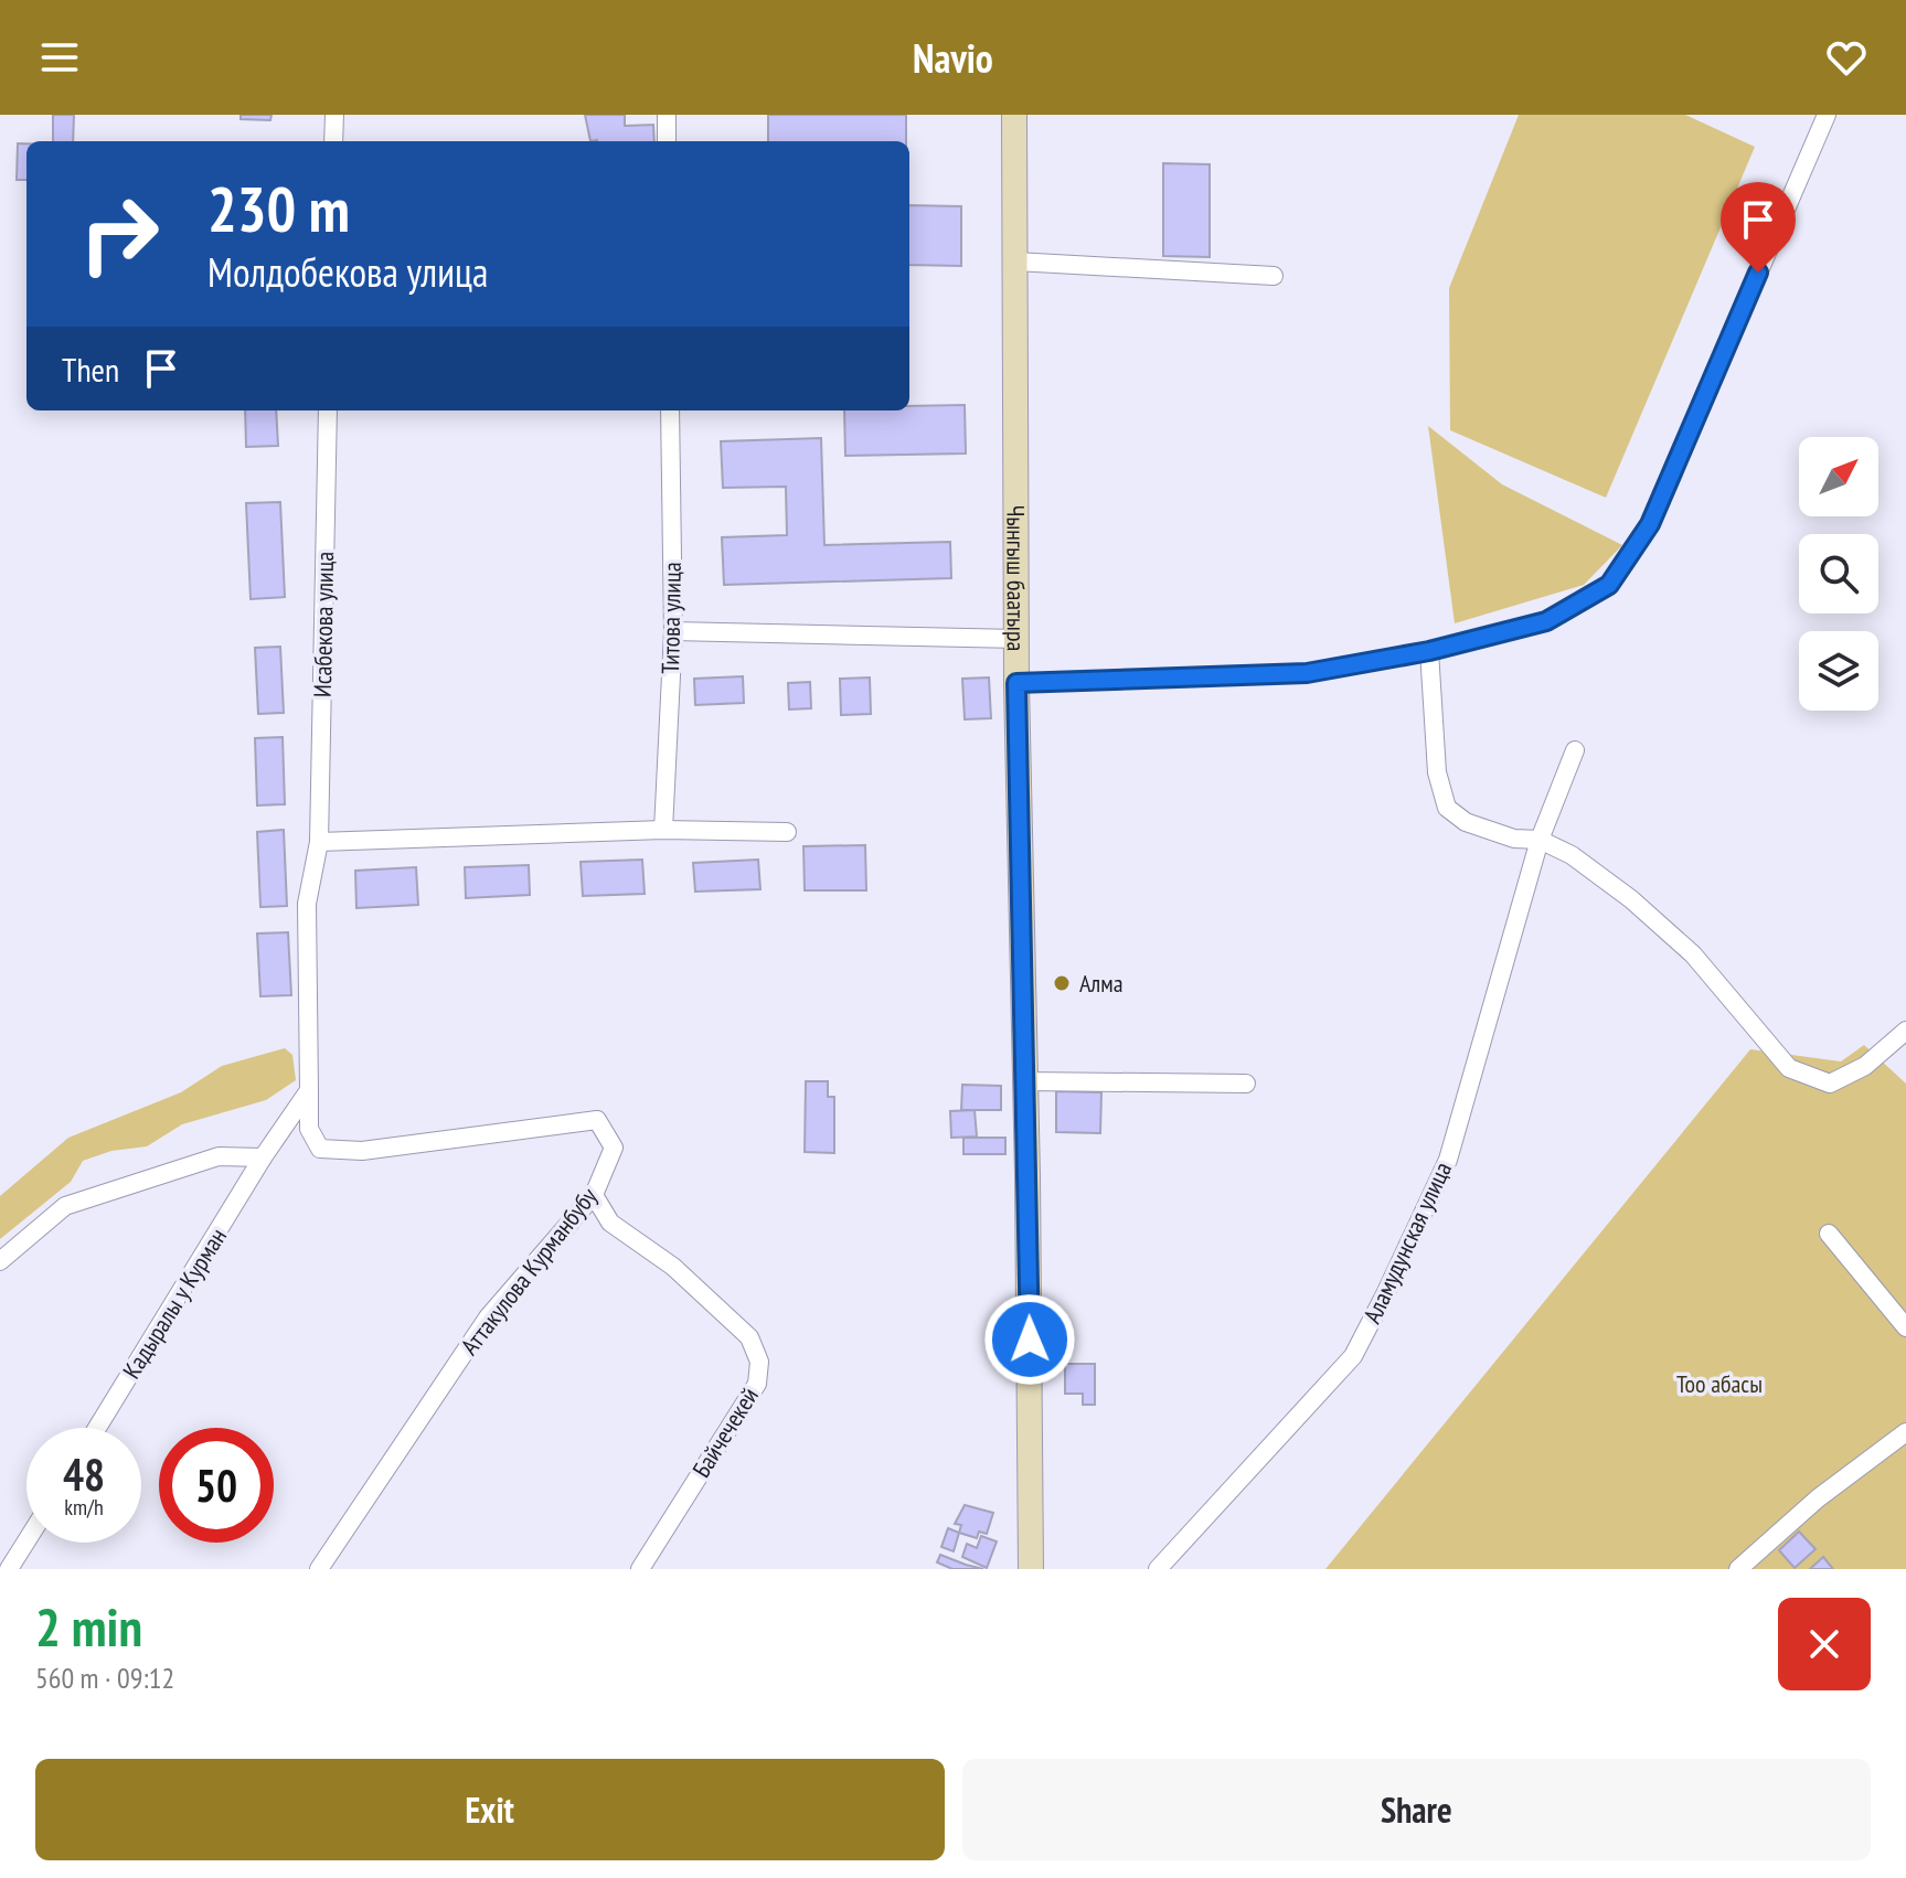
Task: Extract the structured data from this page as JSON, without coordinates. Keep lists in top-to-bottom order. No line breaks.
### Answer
{"streets":{"main road":["Чынгыш баатыра"],"street":["Титова улица","Исабекова улица","Аламудунская улица","Аттакулова Курманбубу","Кадыралы у Курман","Байчечекей"]},"crossings":[["Исабекова улица","Аттакулова Курманбубу"],["Исабекова улица","Кадыралы у Курман"],["Аттакулова Курманбубу","Кадыралы у Курман"],["Аттакулова Курманбубу","Байчечекей"]],"parks":["Тоо абасы"],"places":["Алма"],"north":"top right","page":{"header":"Navio","turn":["230 m","Молдобекова улица"],"then":"Then","speed":"48 km/h","limit":"50","heading":["2 min","560 m · 09:12"],"buttons":["Exit","Share"]}}
